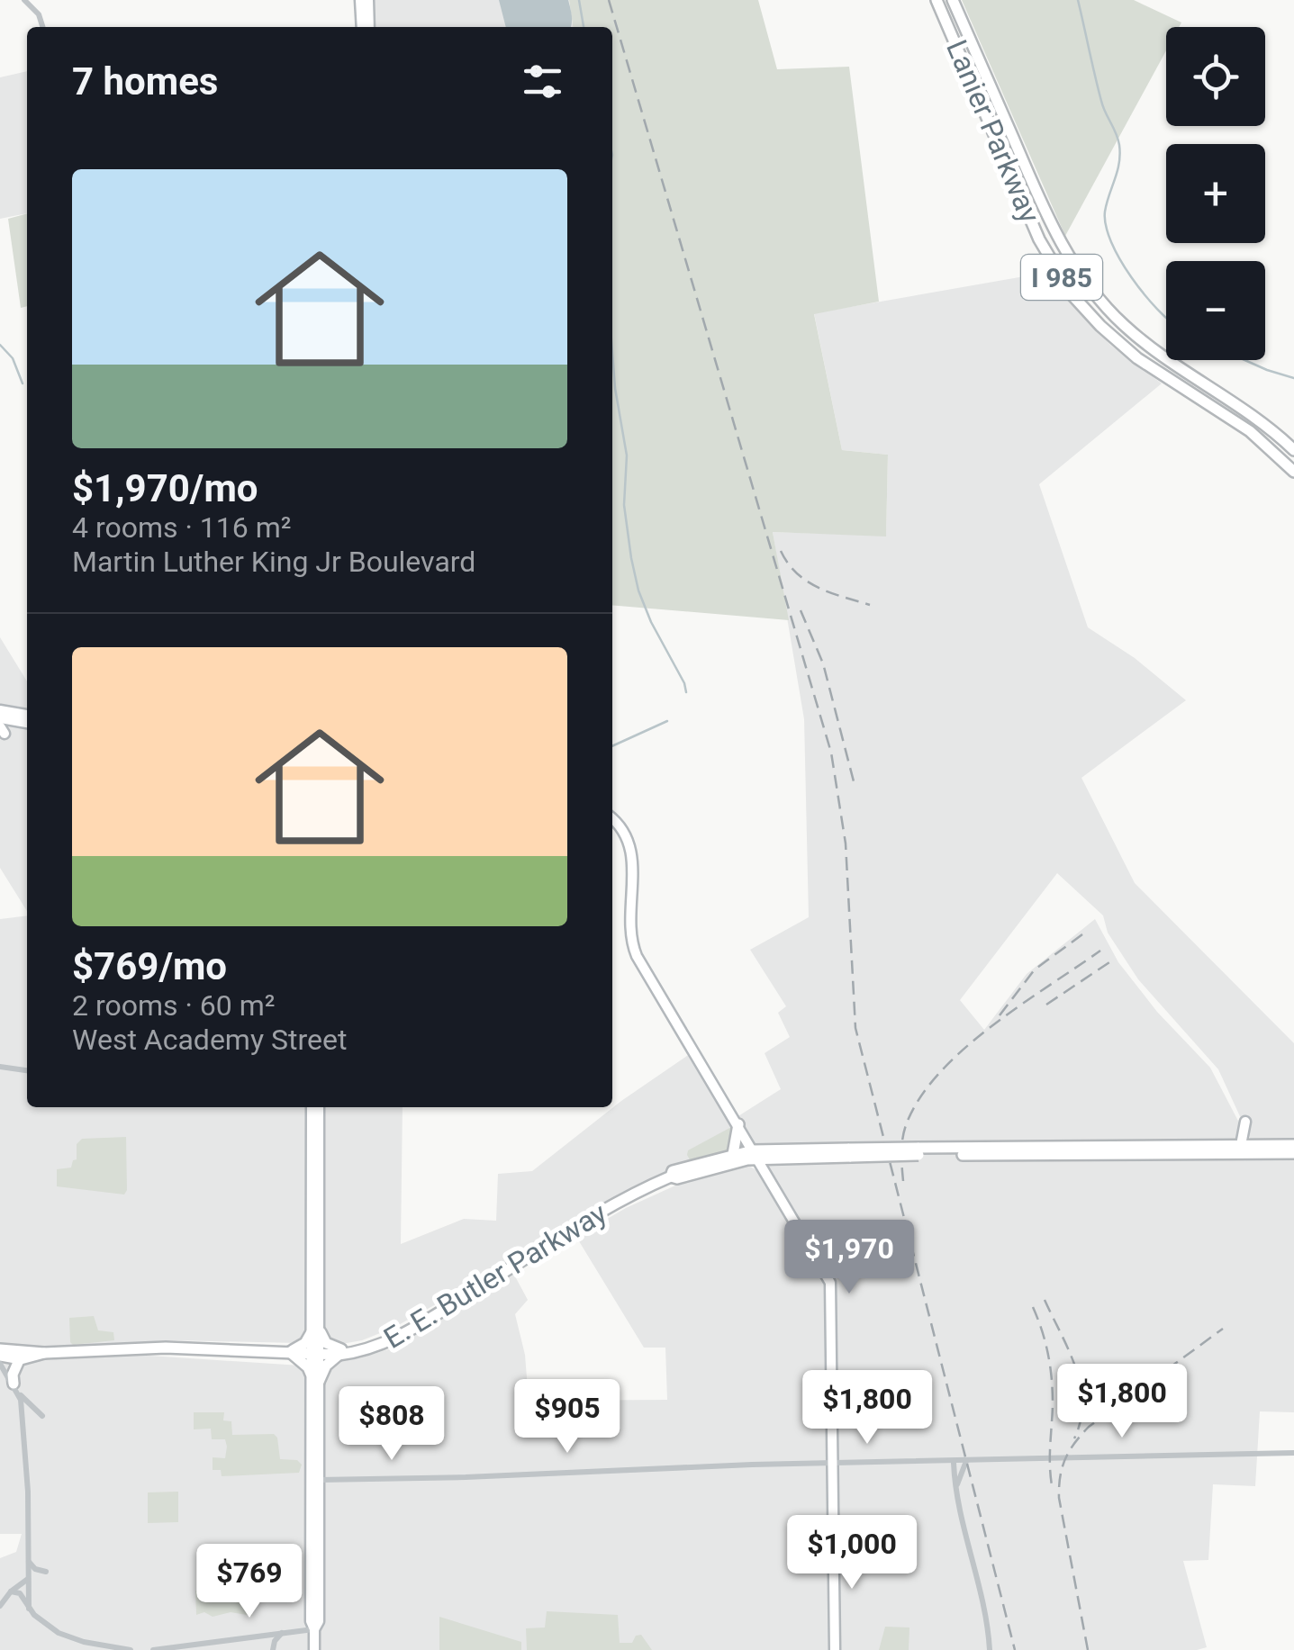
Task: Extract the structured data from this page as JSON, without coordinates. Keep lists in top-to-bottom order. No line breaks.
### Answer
{"streets":{"highway":["Lanier Parkway","I 985","E. E. Butler Parkway"]},"page":{"map_buttons":["+","−"],"heading":"7 homes","list":[{"name":"$1,970/mo","note":"4 rooms · 116 m² · Martin Luther King Jr Boulevard"},{"name":"$769/mo","note":"2 rooms · 60 m² · West Academy Street"}],"price":["$1,970","$1,800","$1,800","$905","$808","$1,000","$769"]}}
